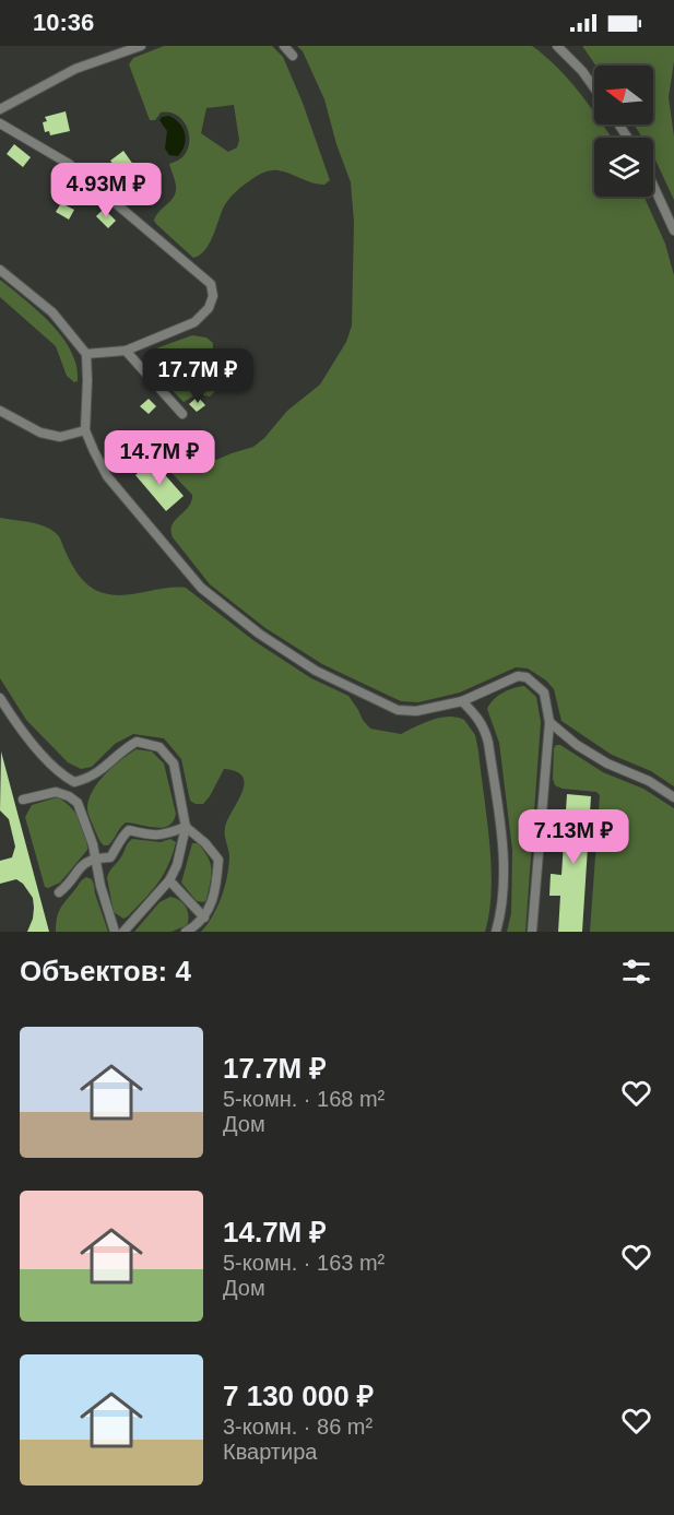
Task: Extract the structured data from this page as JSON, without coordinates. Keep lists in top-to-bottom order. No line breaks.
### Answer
{"north":"left","page":{"status":"10:36","price":["4.93M ₽","17.7M ₽","14.7M ₽","7.13M ₽"],"heading":"Объектов: 4","list":[{"name":"17.7M ₽","note":"5-комн. · 168 m² · Дом"},{"name":"14.7M ₽","note":"5-комн. · 163 m² · Дом"},{"name":"7 130 000 ₽","note":"3-комн. · 86 m² · Квартира"}]}}
